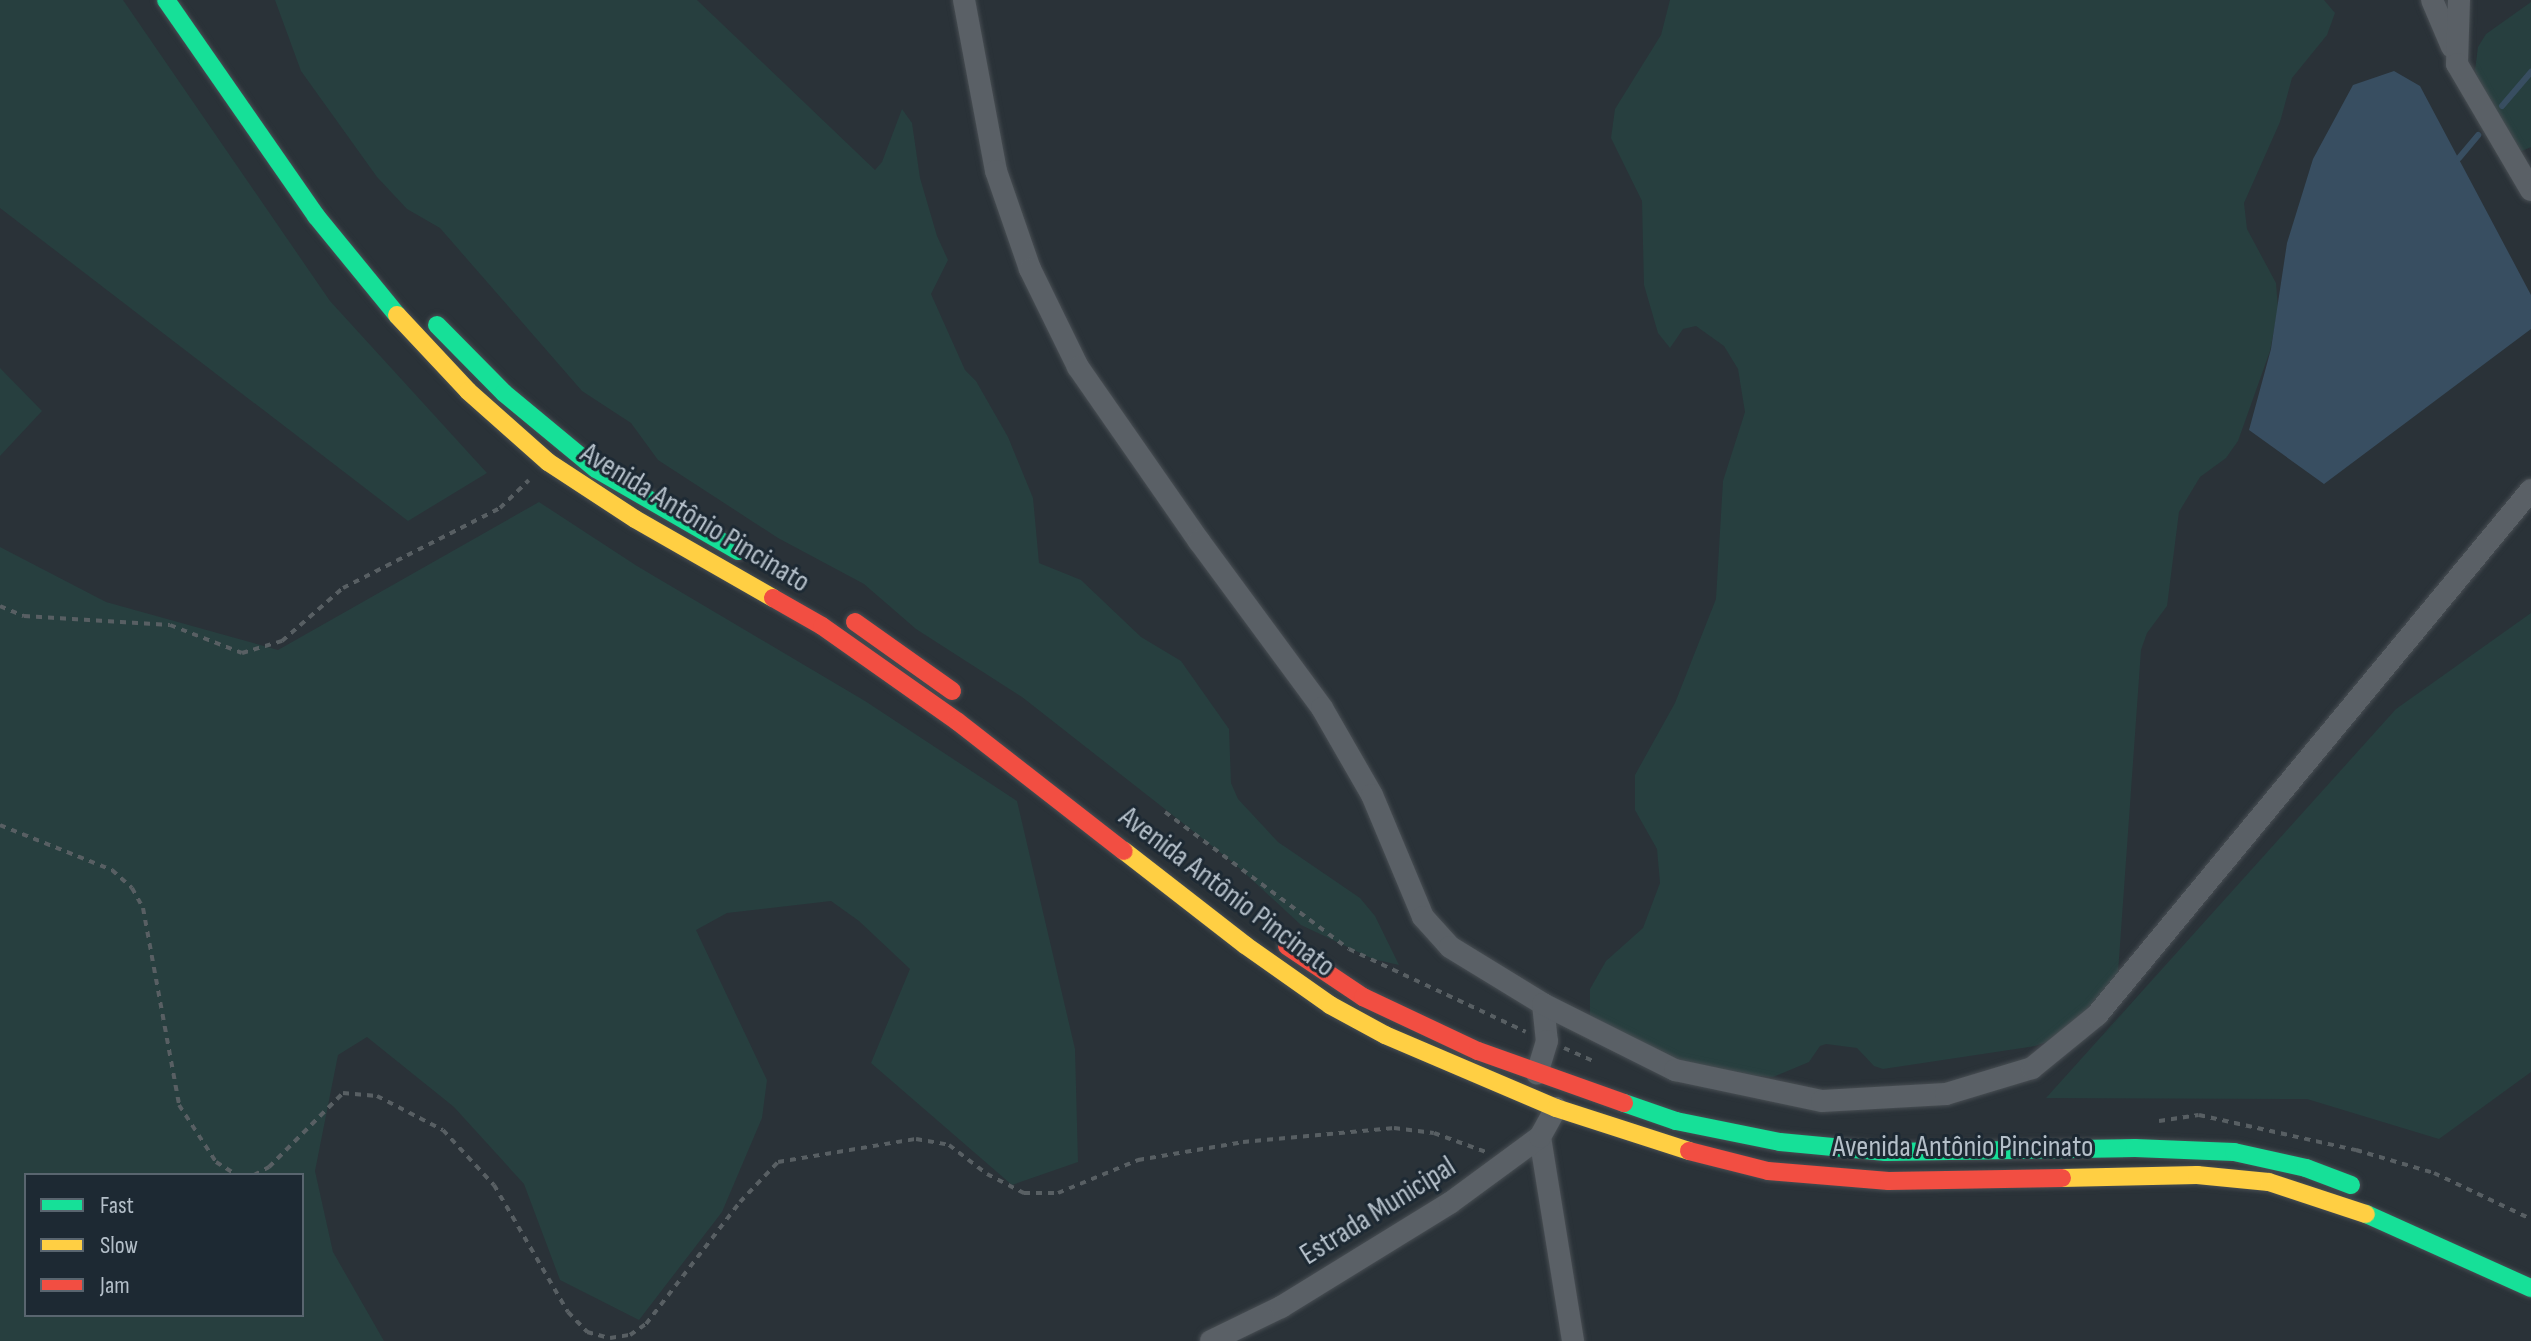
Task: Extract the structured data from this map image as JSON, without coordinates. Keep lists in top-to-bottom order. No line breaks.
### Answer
{"streets":{"main road":["Avenida Antônio Pincinato"],"street":["Estrada Municipal"]},"crossings":[["Avenida Antônio Pincinato","Estrada Municipal"]],"legend":["Fast","Slow","Jam"]}
